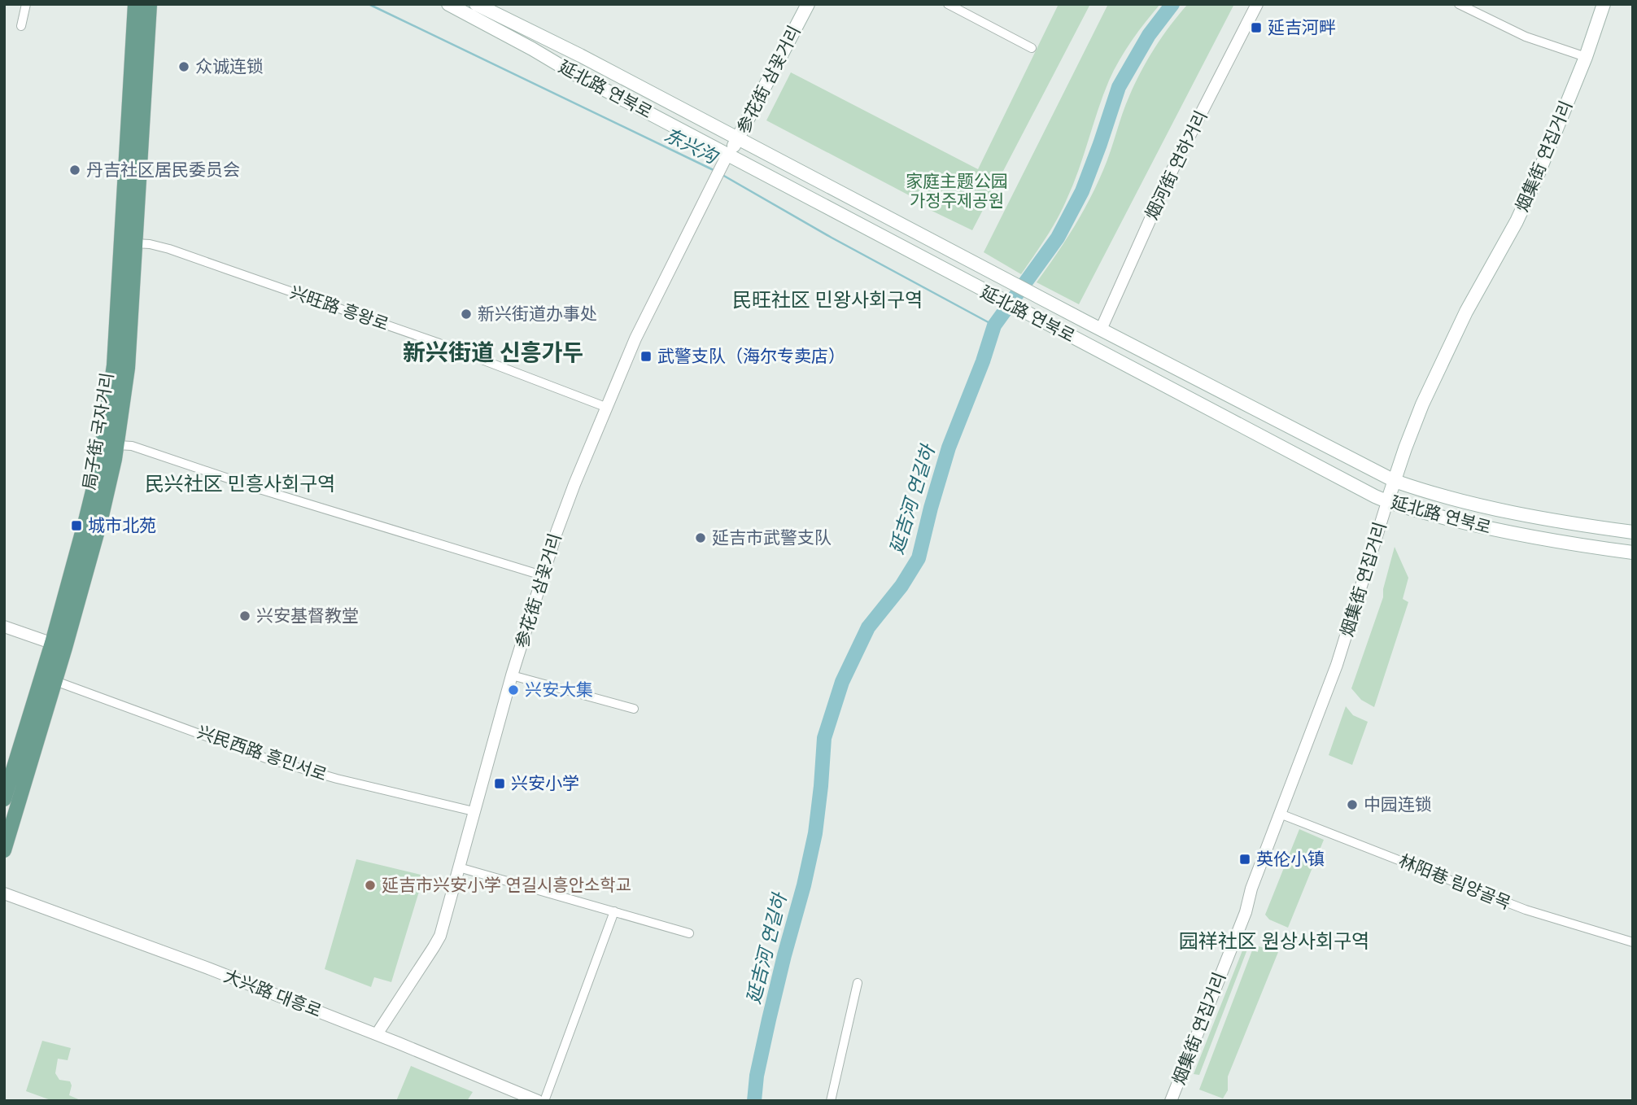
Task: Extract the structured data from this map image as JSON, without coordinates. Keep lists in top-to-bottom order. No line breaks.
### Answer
{"streets":{"main road":["参花街 삼꽃거리","延北路 연북로","烟集街 연집거리","局子街 국자거리"],"street":["烟河街 연하거리","兴旺路 흥왕로","兴民西路 흥민서로","林阳巷 림양골목","大兴路 대흥로"]},"crossings":[["参花街 삼꽃거리","延北路 연북로"],["参花街 삼꽃거리","兴旺路 흥왕로"],["参花街 삼꽃거리","兴民西路 흥민서로"],["参花街 삼꽃거리","大兴路 대흥로"],["延北路 연북로","烟集街 연집거리"],["延北路 연북로","烟河街 연하거리"],["烟集街 연집거리","林阳巷 림양골목"],["兴旺路 흥왕로","局子街 국자거리"],["局子街 국자거리","兴民西路 흥민서로"]],"districts":["民旺社区 민왕사회구역","新兴街道 신흥가두","民兴社区 민흥사회구역","园祥社区 원상사회구역"],"water":["东兴沟","延吉河 연길하"],"parks":["家庭主题公园 가정주제공원"],"places":{"transit":["延吉河畔","武警支队（海尔专卖店）","城市北苑","兴安小学","英伦小镇"],"other":["众诚连锁","丹吉社区居民委员会","新兴街道办事处","延吉市武警支队","兴安基督教堂","兴安大集","中园连锁","延吉市兴安小学 연길시흥안소학교"]}}
